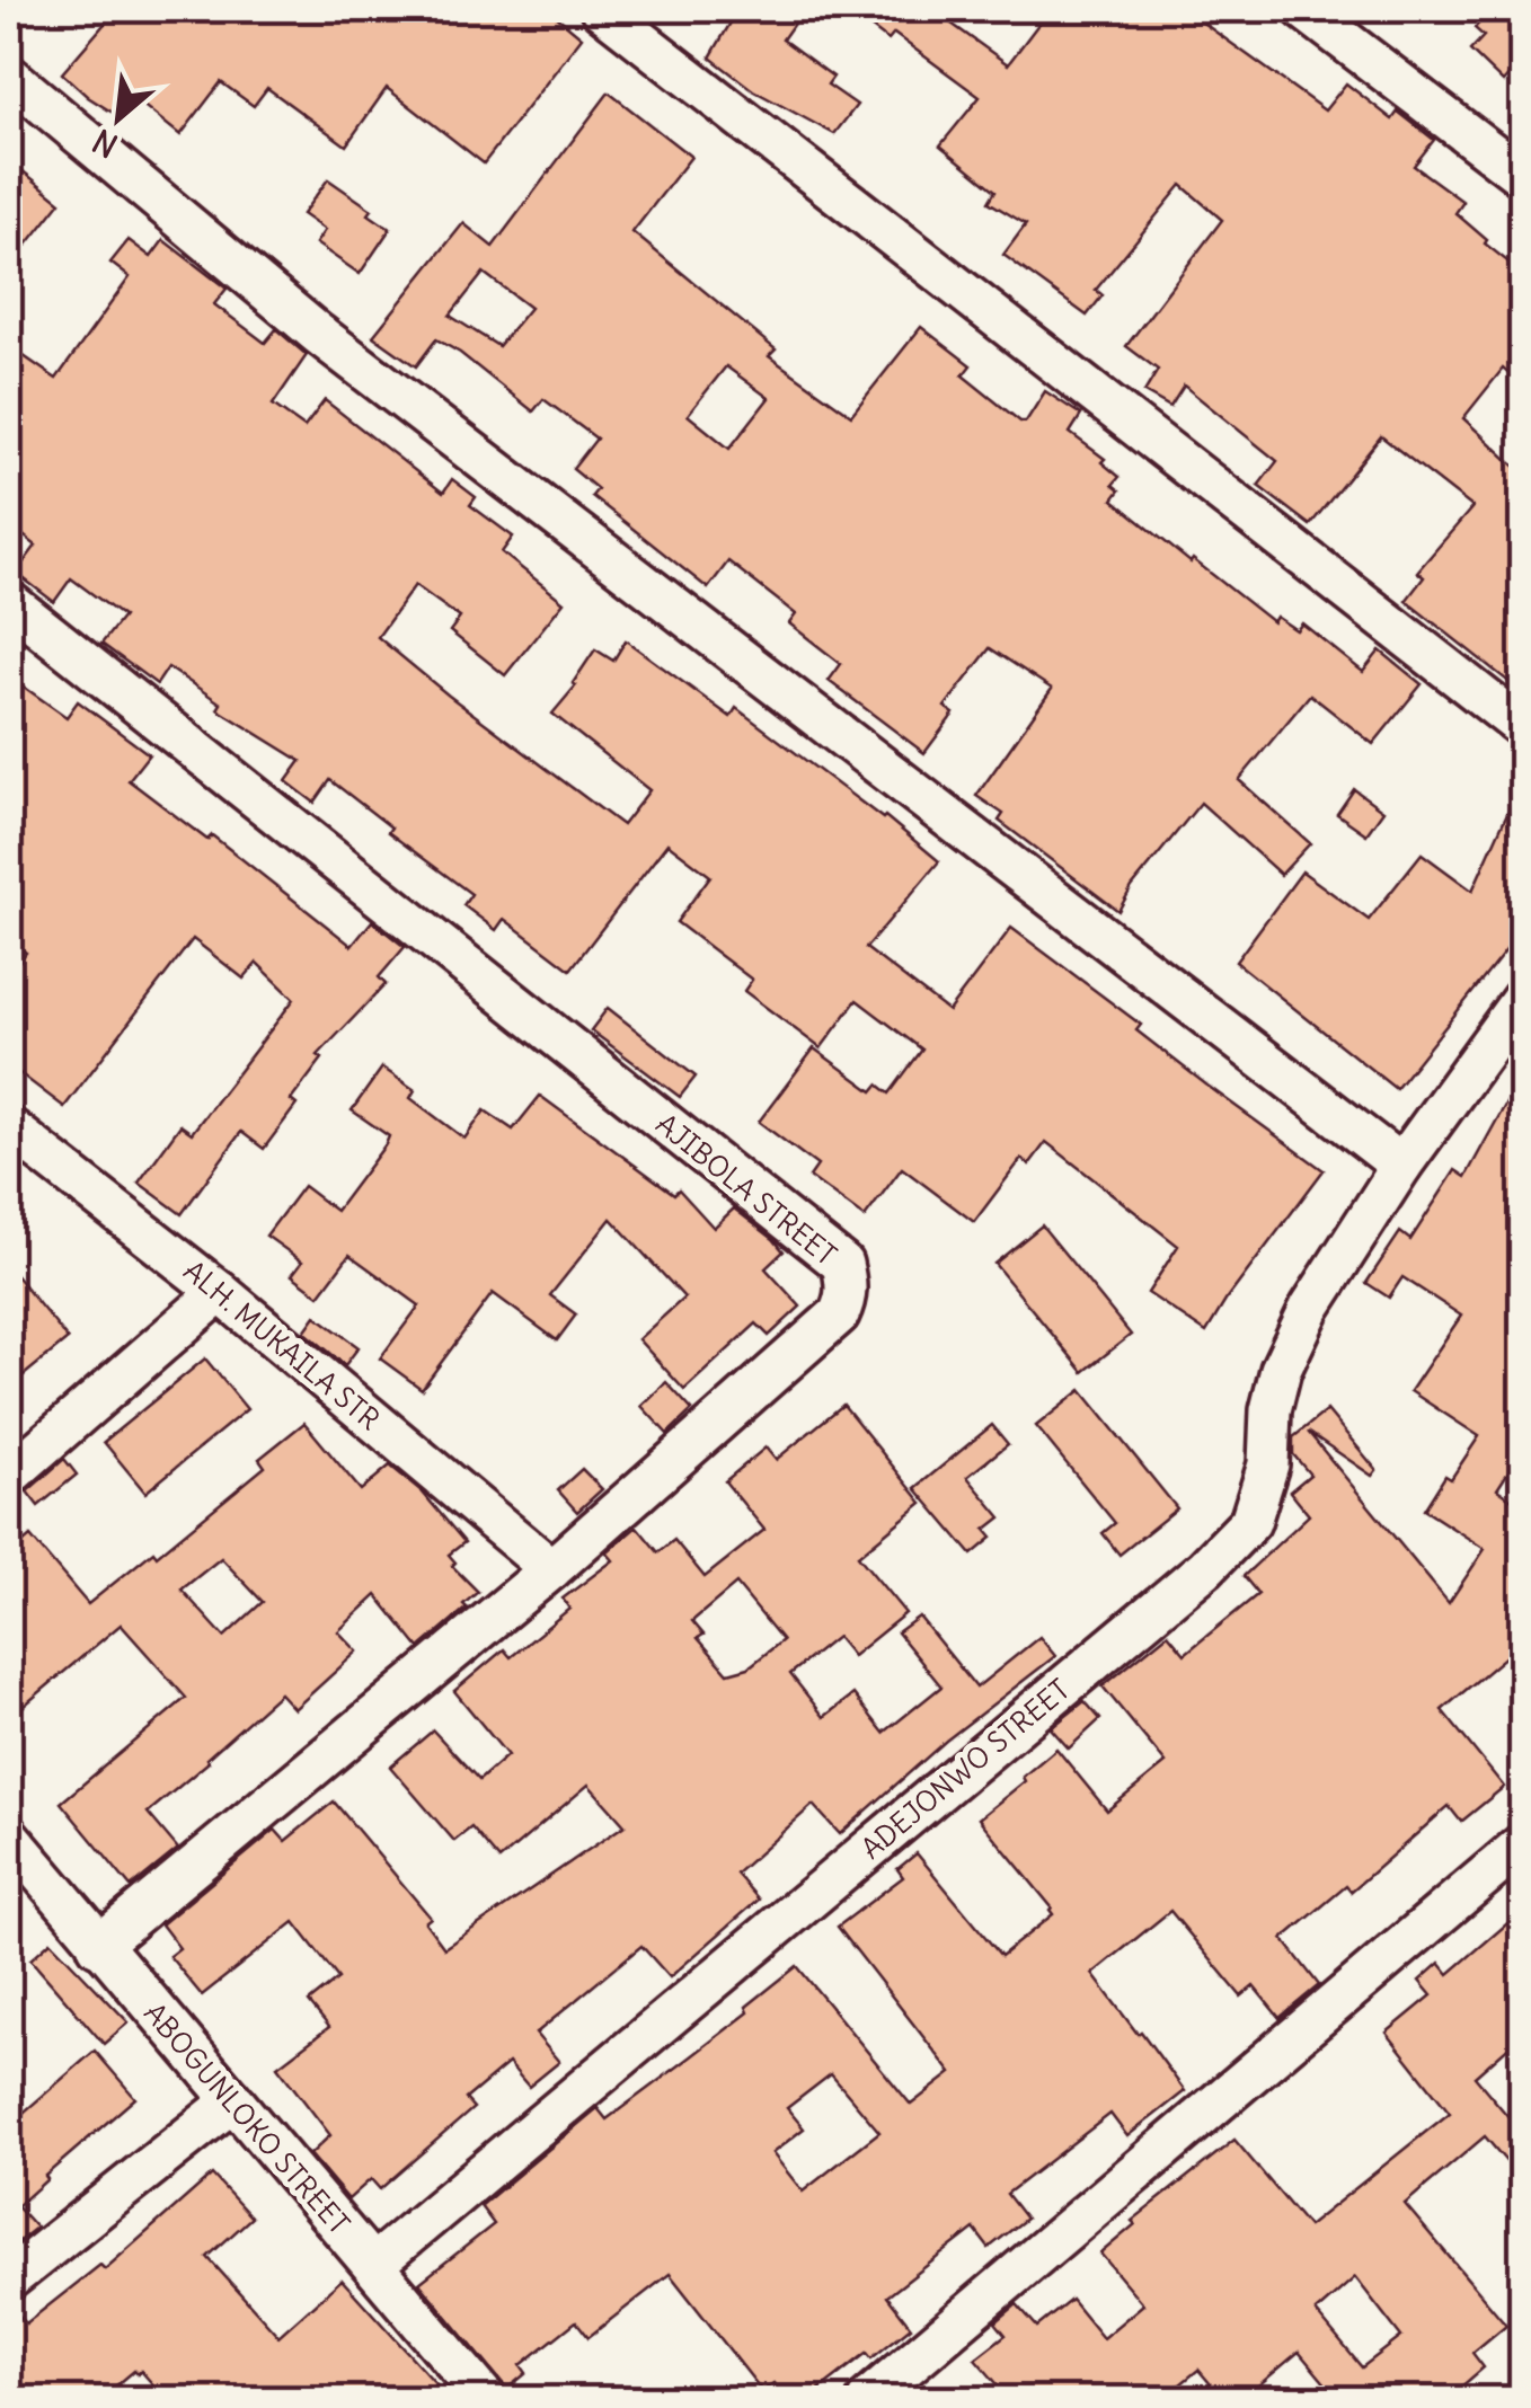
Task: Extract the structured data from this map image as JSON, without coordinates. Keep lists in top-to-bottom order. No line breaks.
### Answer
{"streets":{"street":["AJIBOLA STREET","ALH. MUKAILA STR","ADEJONWO STREET","ABOGUNLOKO STREET"]},"crossings":[["AJIBOLA STREET","ALH. MUKAILA STR"],["AJIBOLA STREET","ABOGUNLOKO STREET"],["ADEJONWO STREET","ABOGUNLOKO STREET"]],"north":"bottom left"}
